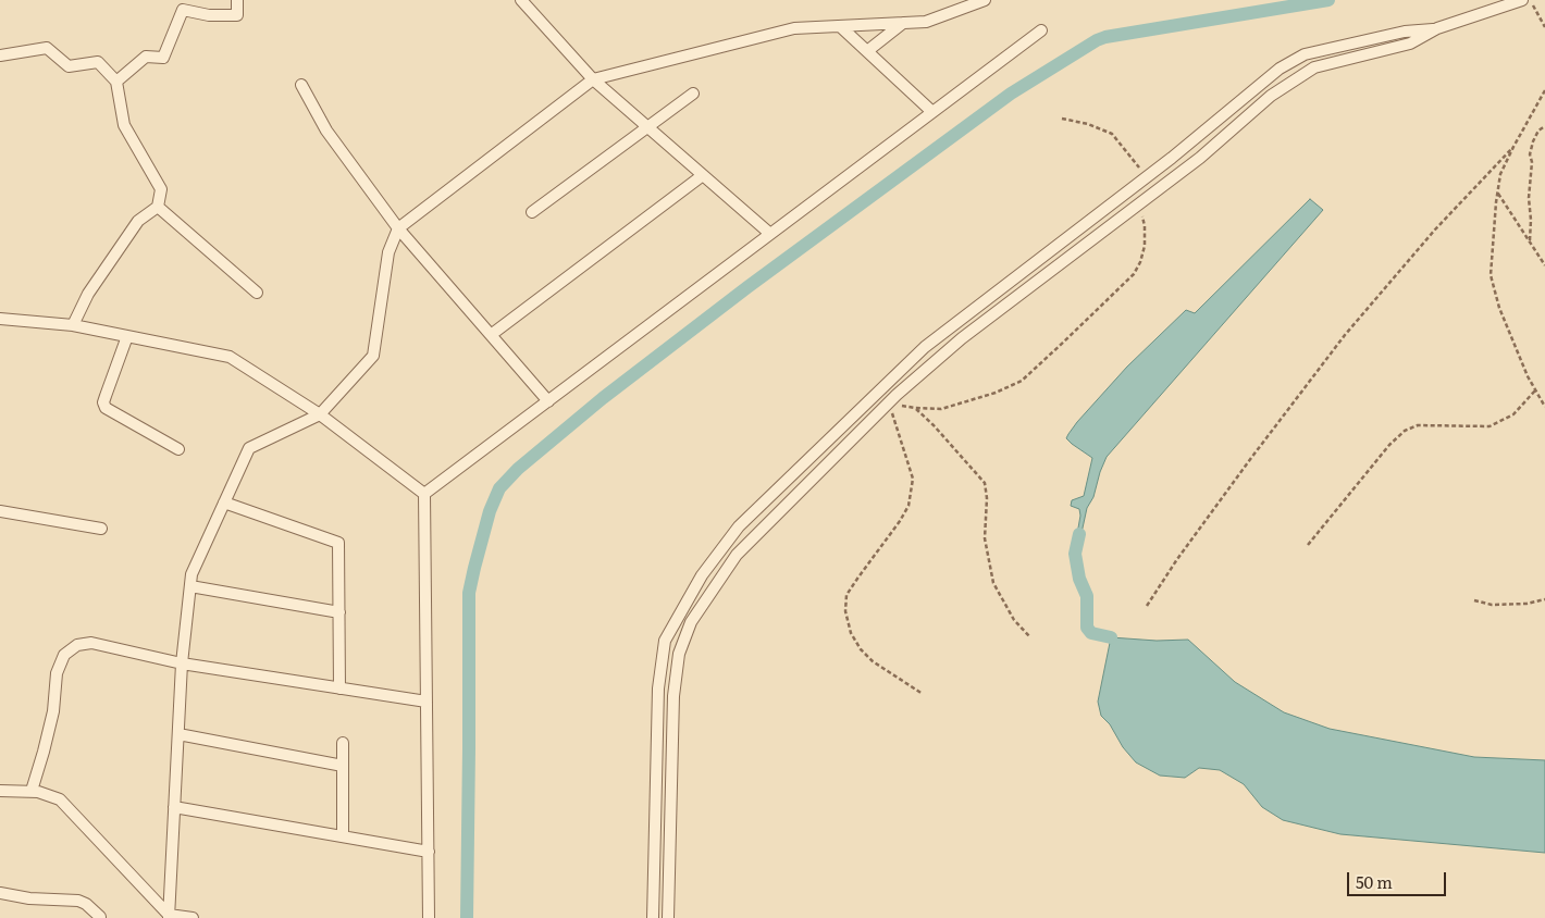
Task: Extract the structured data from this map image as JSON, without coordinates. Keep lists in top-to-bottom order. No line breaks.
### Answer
{"scale_bar":"50 m"}
